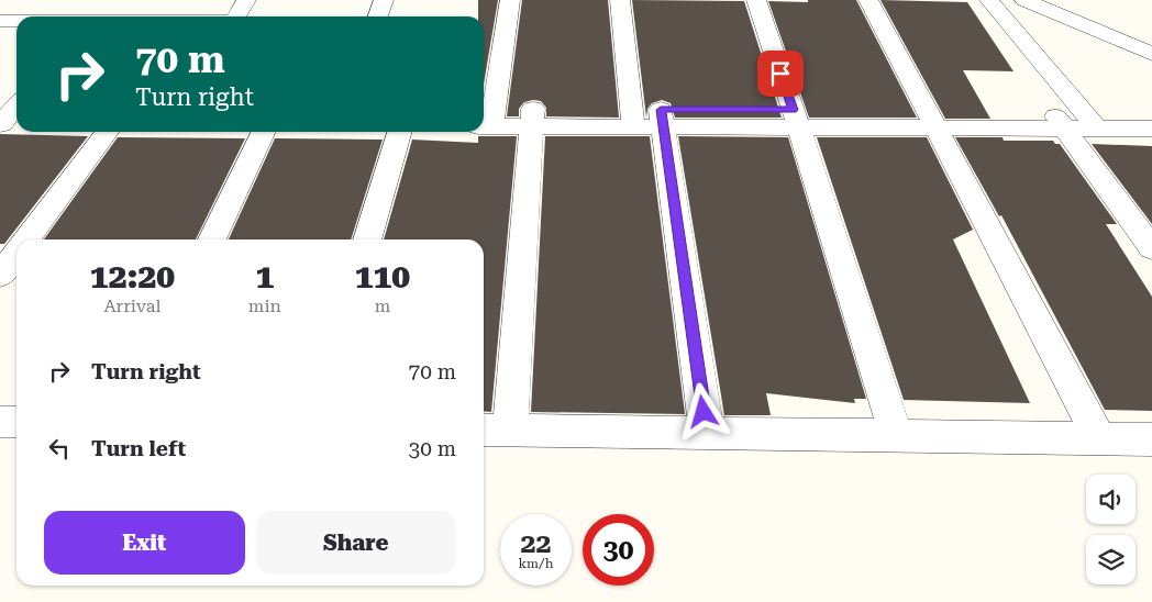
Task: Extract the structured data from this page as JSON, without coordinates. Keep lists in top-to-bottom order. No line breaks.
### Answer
{"page":{"turn":["70 m","Turn right"],"eta":["12:20","Arrival","1","min","110","m"],"list":[{"name":"Turn right","value":"70 m"},{"name":"Turn left","value":"30 m"}],"buttons":["Exit","Share"],"speed":"22 km/h","limit":"30"}}
